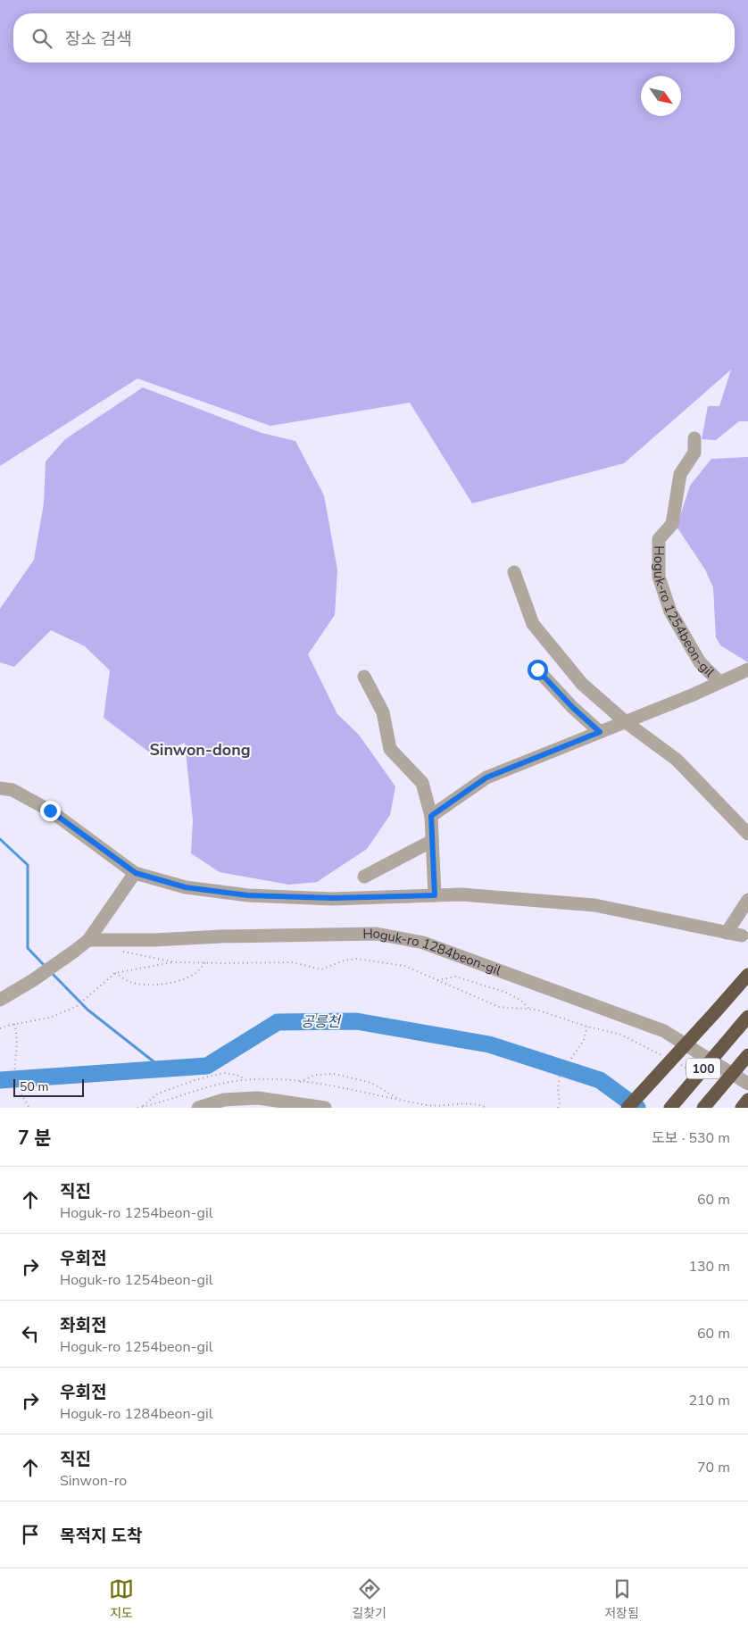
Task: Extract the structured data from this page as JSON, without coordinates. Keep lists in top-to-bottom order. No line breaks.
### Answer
{"streets":{"highway":["100"],"street":["Hoguk-ro 1254beon-gil","Hoguk-ro 1284beon-gil"]},"districts":["Sinwon-dong"],"water":["공릉천"],"scale_bar":"50 m","north":"bottom right","page":{"search":"장소 검색","scale":"50 m","heading":["7 분","도보 · 530 m"],"list":[["직진","Hoguk-ro 1254beon-gil","60 m"],["우회전","Hoguk-ro 1254beon-gil","130 m"],["좌회전","Hoguk-ro 1254beon-gil","60 m"],["우회전","Hoguk-ro 1284beon-gil","210 m"],["직진","Sinwon-ro","70 m"],"목적지 도착"],"nav":["지도","길찾기","저장됨"]}}
